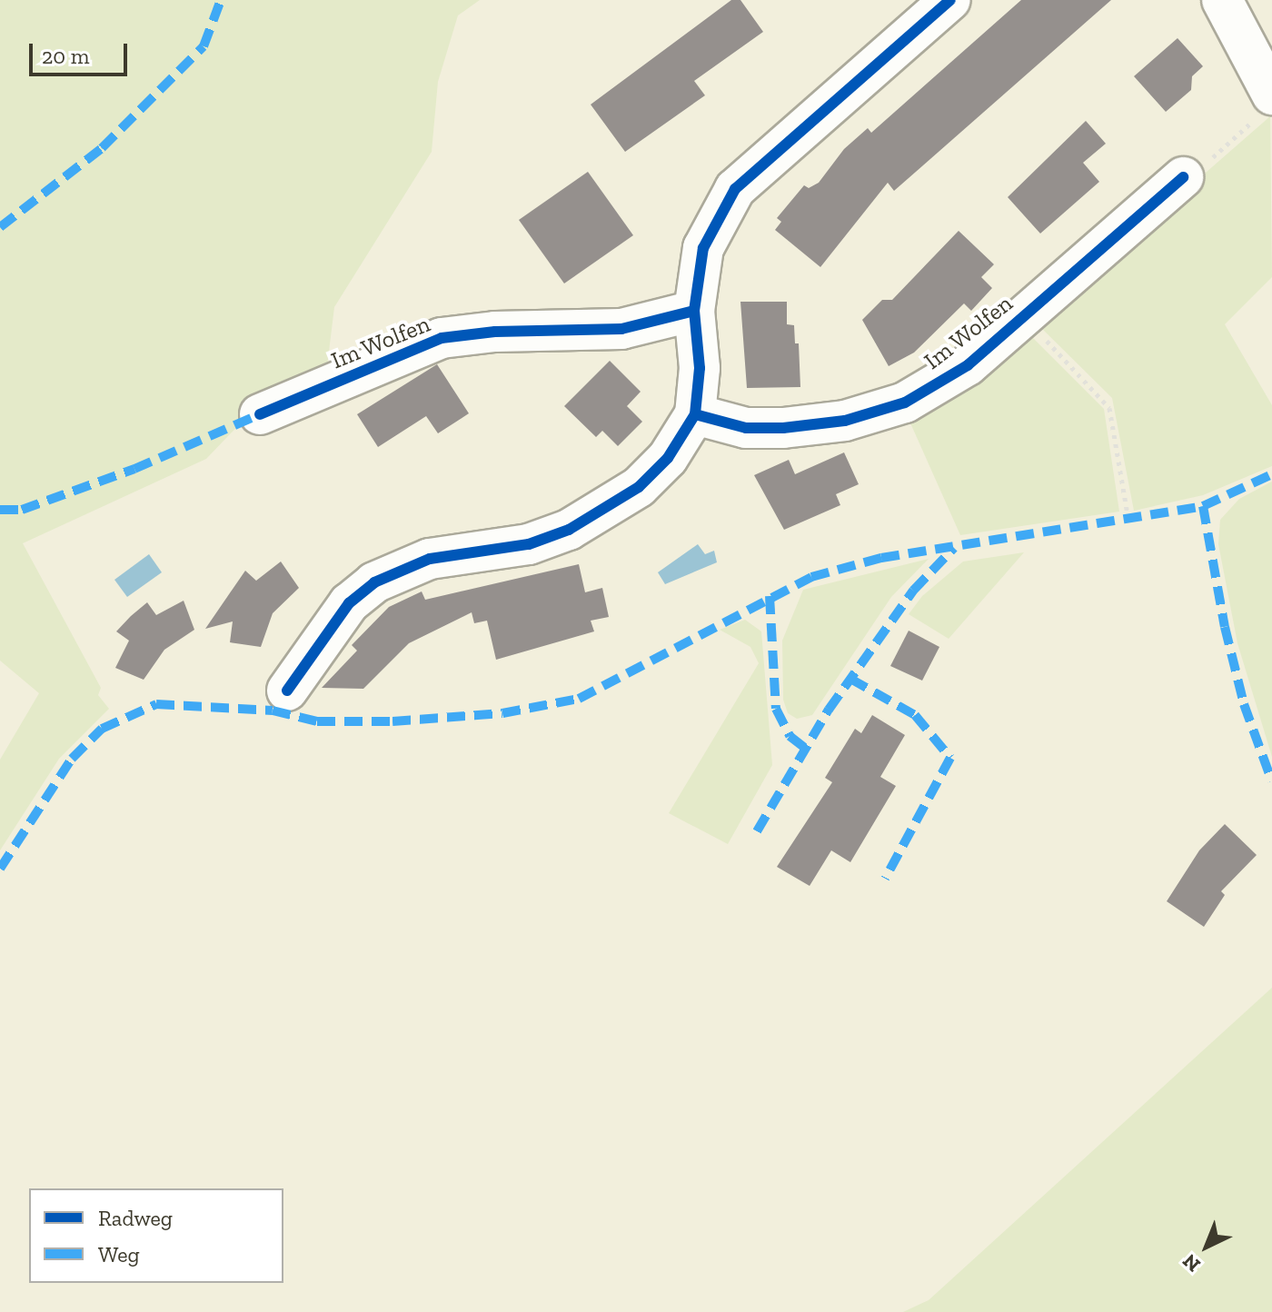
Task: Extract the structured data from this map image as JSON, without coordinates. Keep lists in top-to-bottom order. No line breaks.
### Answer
{"streets":{"street":["Im Wolfen"]},"legend":["Radweg","Weg"],"scale_bar":"20 m","north":"bottom left"}
